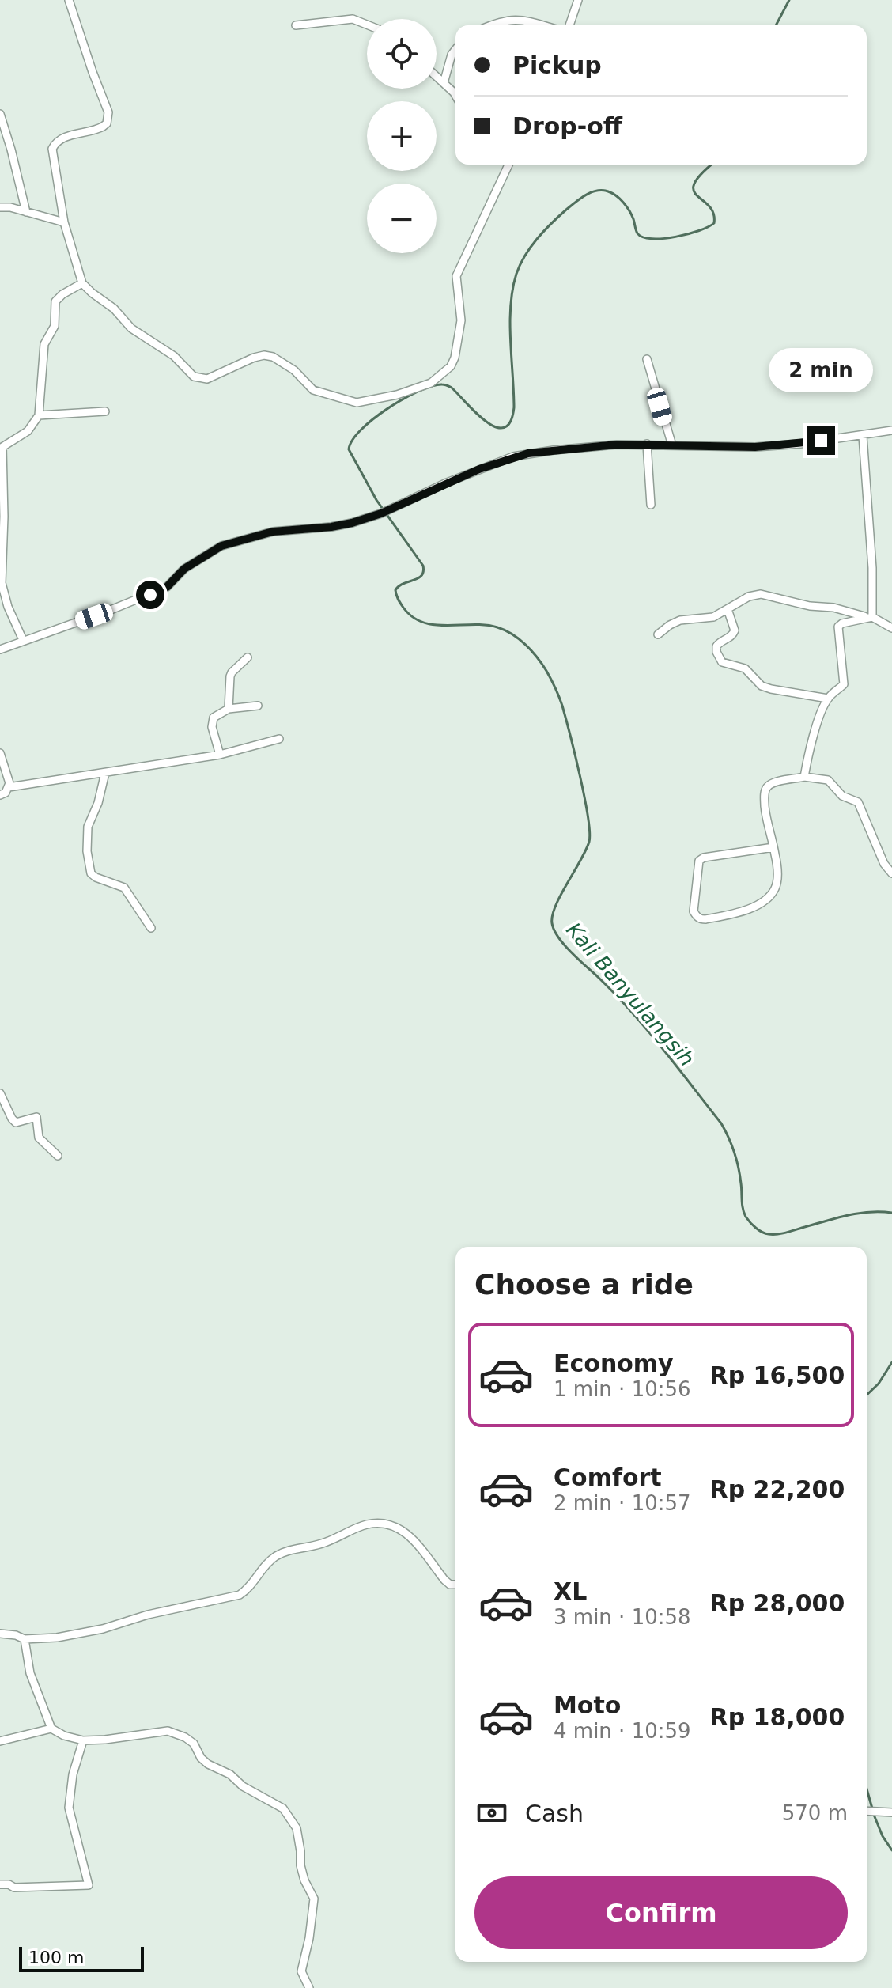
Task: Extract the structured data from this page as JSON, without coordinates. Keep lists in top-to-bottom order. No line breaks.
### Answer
{"water":["Kali Banyulangsih"],"scale_bar":"100 m","page":{"map_buttons":["+","−"],"banner":["Pickup","Drop-off"],"bubble":"2 min","heading":"Choose a ride","list":[{"name":"Economy","note":"1 min · 10:56","value":"Rp 16,500"},{"name":"Comfort","note":"2 min · 10:57","value":"Rp 22,200"},{"name":"XL","note":"3 min · 10:58","value":"Rp 28,000"},{"name":"Moto","note":"4 min · 10:59","value":"Rp 18,000"}],"pay":["Cash","570 m"],"buttons":"Confirm","scale":"100 m"}}
